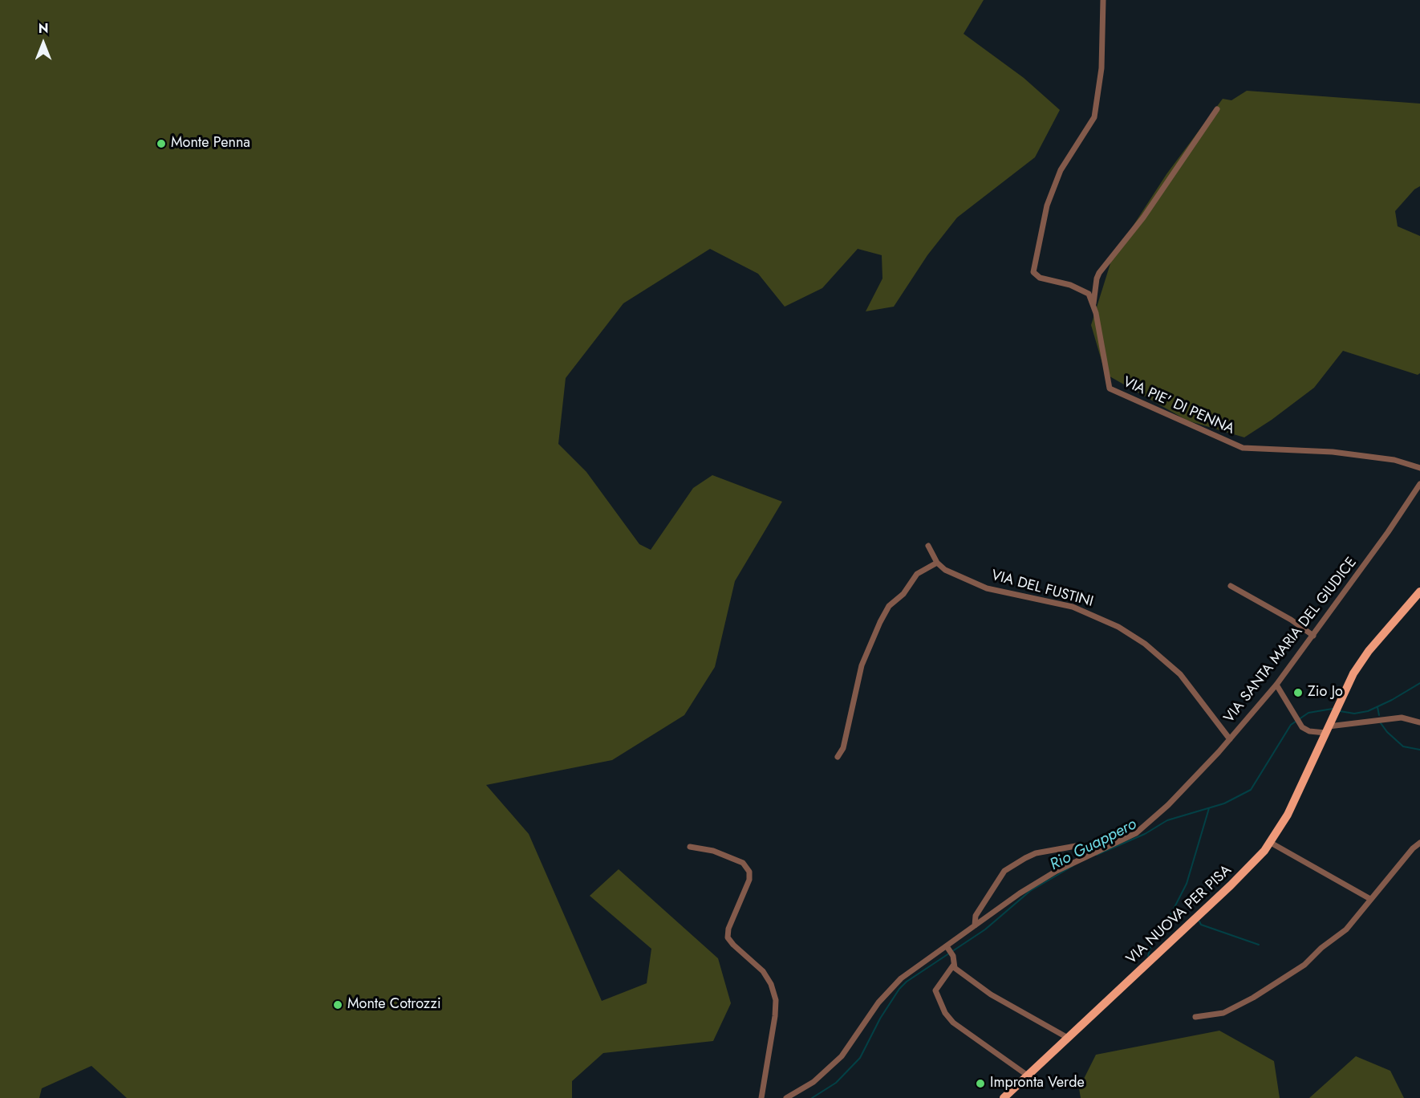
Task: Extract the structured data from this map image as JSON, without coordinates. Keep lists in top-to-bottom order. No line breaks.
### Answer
{"streets":{"main road":["VIA NUOVA PER PISA"],"street":["VIA PIE' DI PENNA","VIA DEL FUSTINI","VIA SANTA MARIA DEL GIUDICE"]},"crossings":[["VIA DEL FUSTINI","VIA SANTA MARIA DEL GIUDICE"]],"water":["Rio Guappero"],"places":["Monte Penna","Zio Jo","Monte Cotrozzi","Impronta Verde"],"north":"top"}
